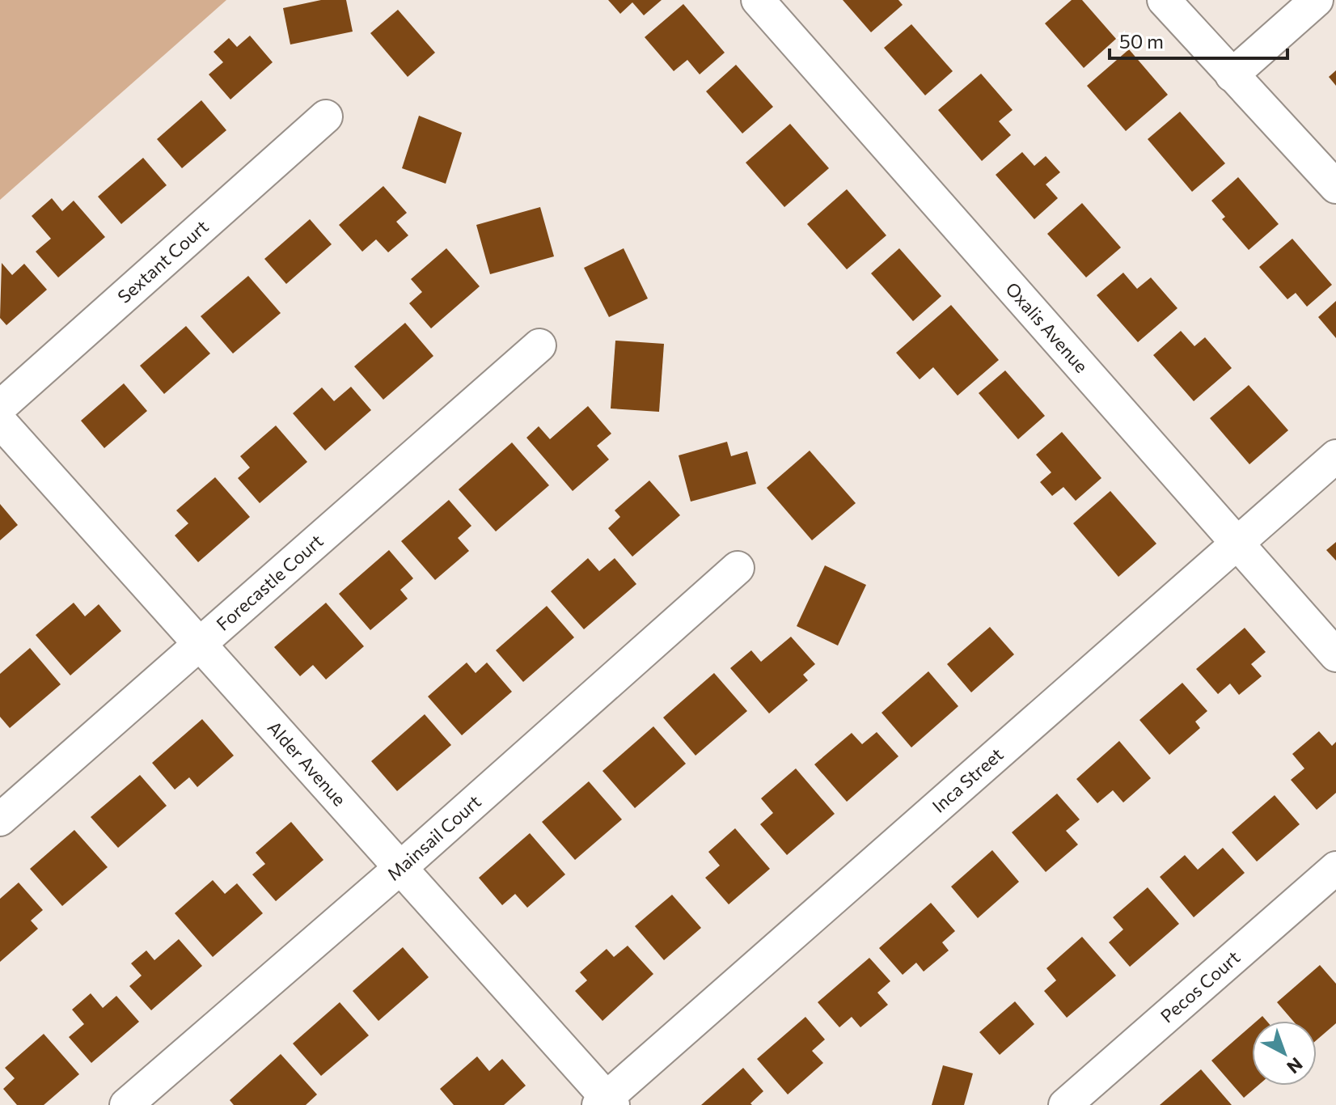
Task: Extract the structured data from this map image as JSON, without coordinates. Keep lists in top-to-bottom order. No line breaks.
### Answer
{"streets":{"street":["Sextant Court","Oxalis Avenue","Forecastle Court","Alder Avenue","Inca Street","Mainsail Court","Pecos Court"]},"crossings":[["Oxalis Avenue","Inca Street"],["Forecastle Court","Alder Avenue"],["Alder Avenue","Inca Street"],["Alder Avenue","Mainsail Court"]],"scale_bar":"50 m","north":"bottom right"}
